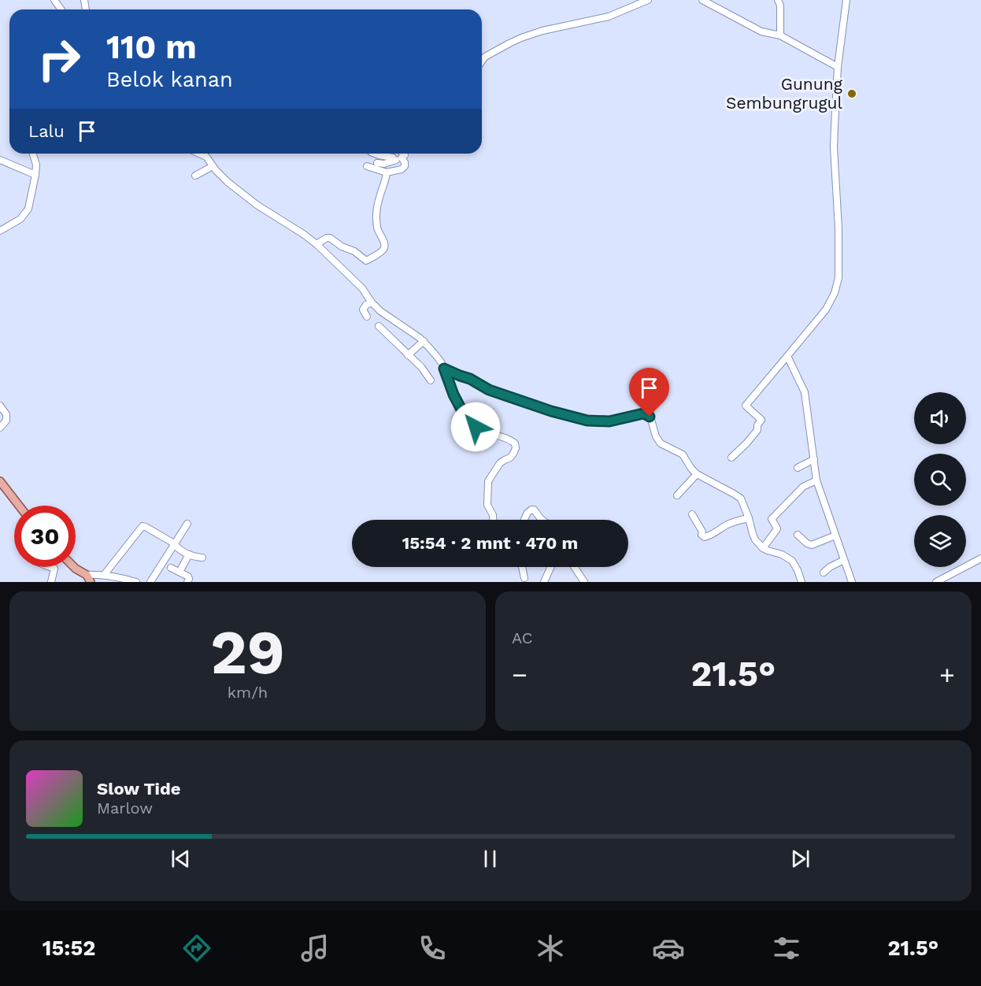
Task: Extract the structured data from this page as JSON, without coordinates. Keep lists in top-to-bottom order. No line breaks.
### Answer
{"places":["Gunung Sembungrugul"],"page":{"turn":["110 m","Belok kanan"],"then":"Lalu","limit":"30","trip":"15:54 · 2 mnt · 470 m","tile":[["29","km/h"],"AC"],"heat":["−","21.5°","+"],"song":["Slow Tide","Marlow"],"tabs":["15:52","21.5°"]}}
